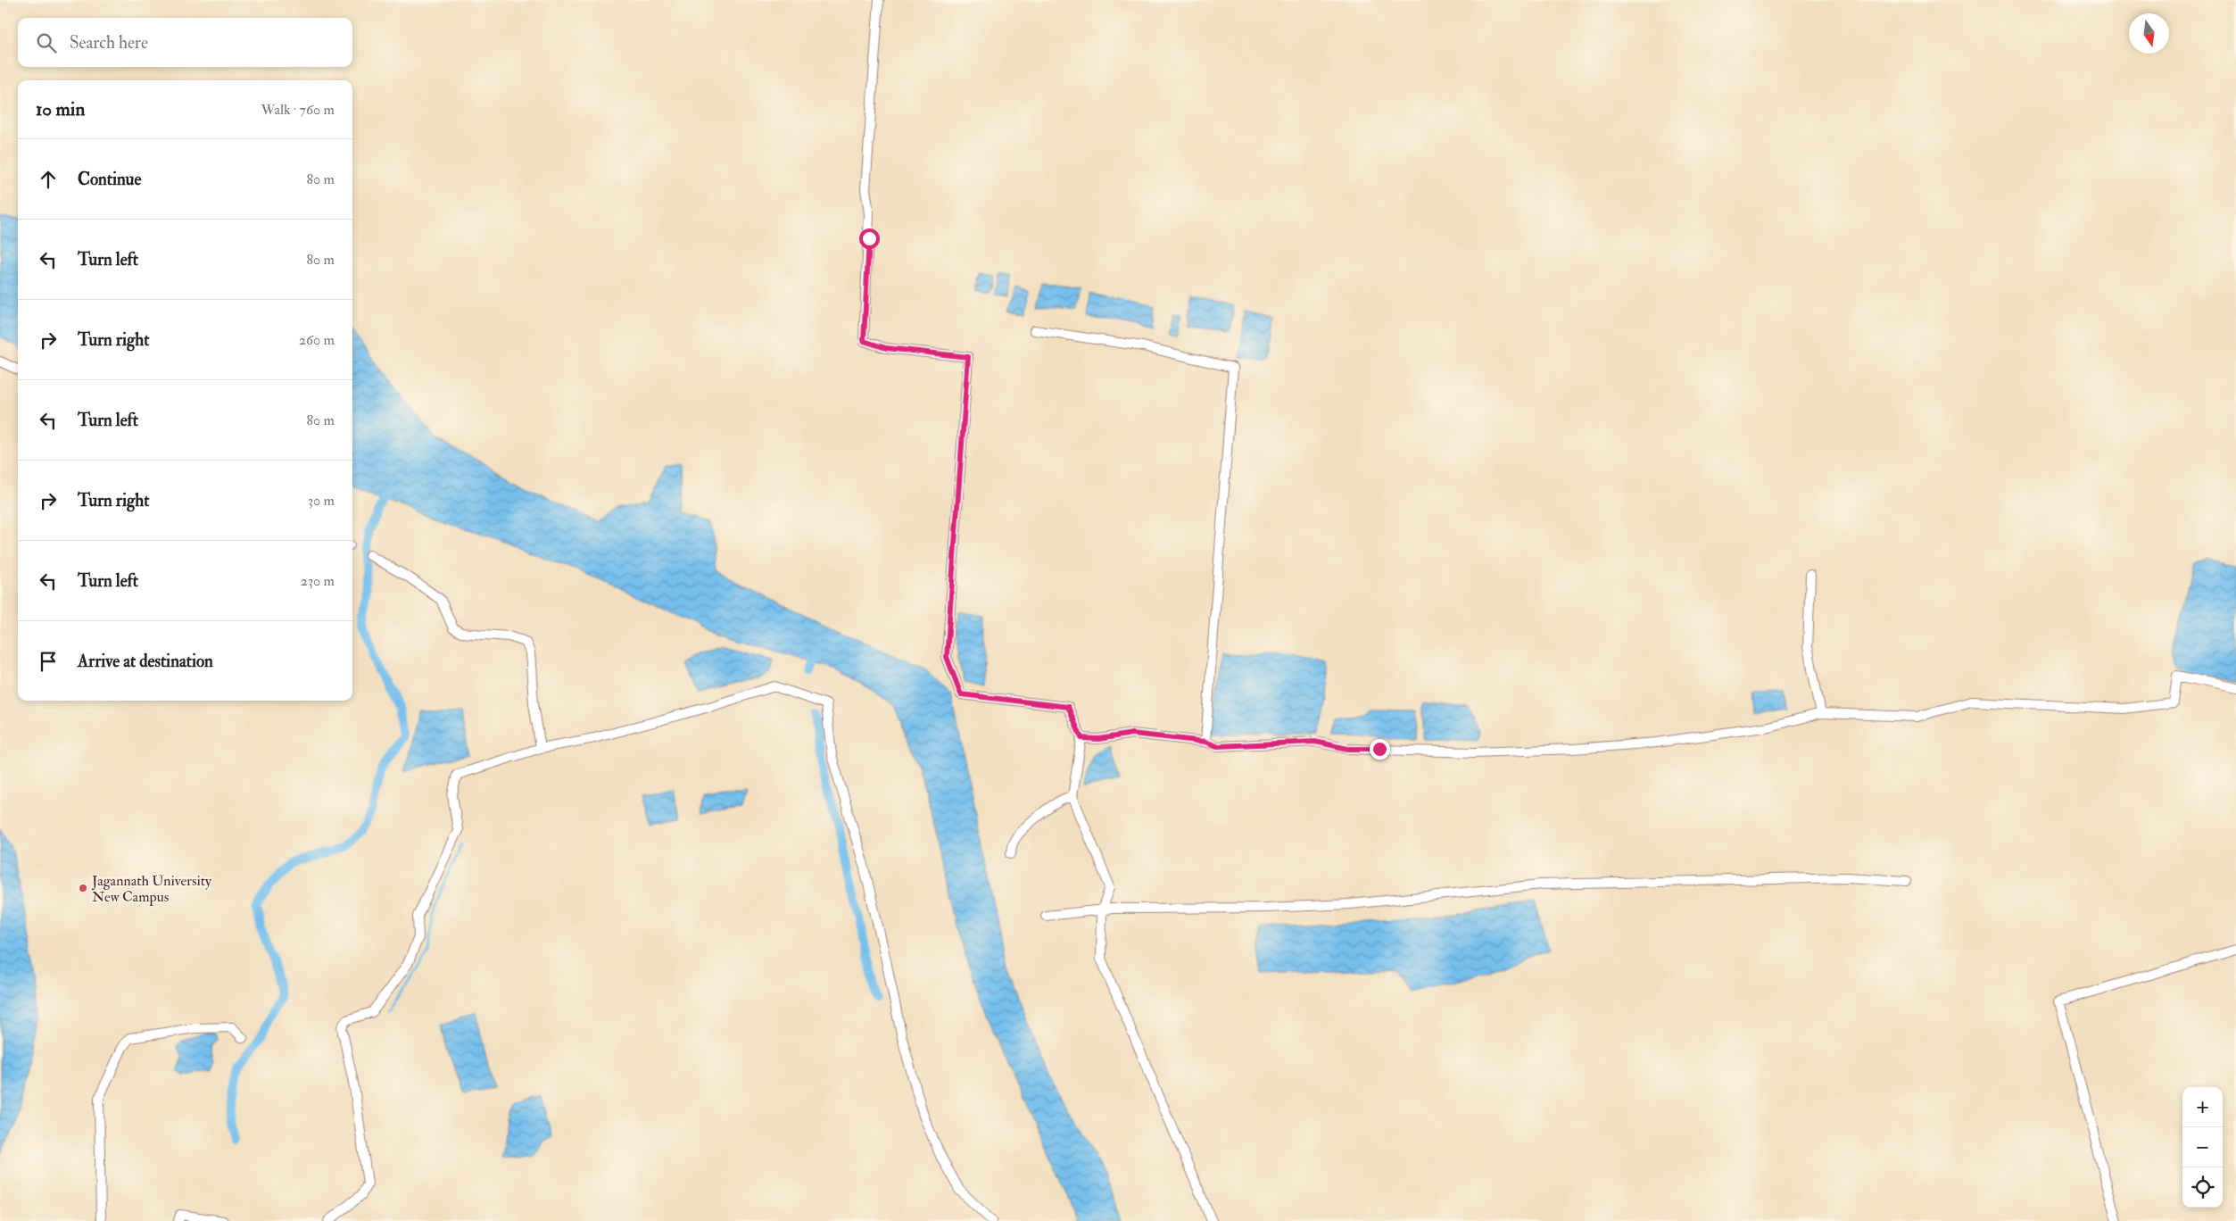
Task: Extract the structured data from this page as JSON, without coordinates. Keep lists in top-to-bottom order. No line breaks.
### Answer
{"places":["Jagannath University New Campus"],"north":"bottom","page":{"search":"Search here","heading":["10 min","Walk · 760 m"],"list":[["Continue","80 m"],["Turn left","80 m"],["Turn right","260 m"],["Turn left","80 m"],["Turn right","30 m"],["Turn left","230 m"],"Arrive at destination"],"map_buttons":["+","−"]}}
